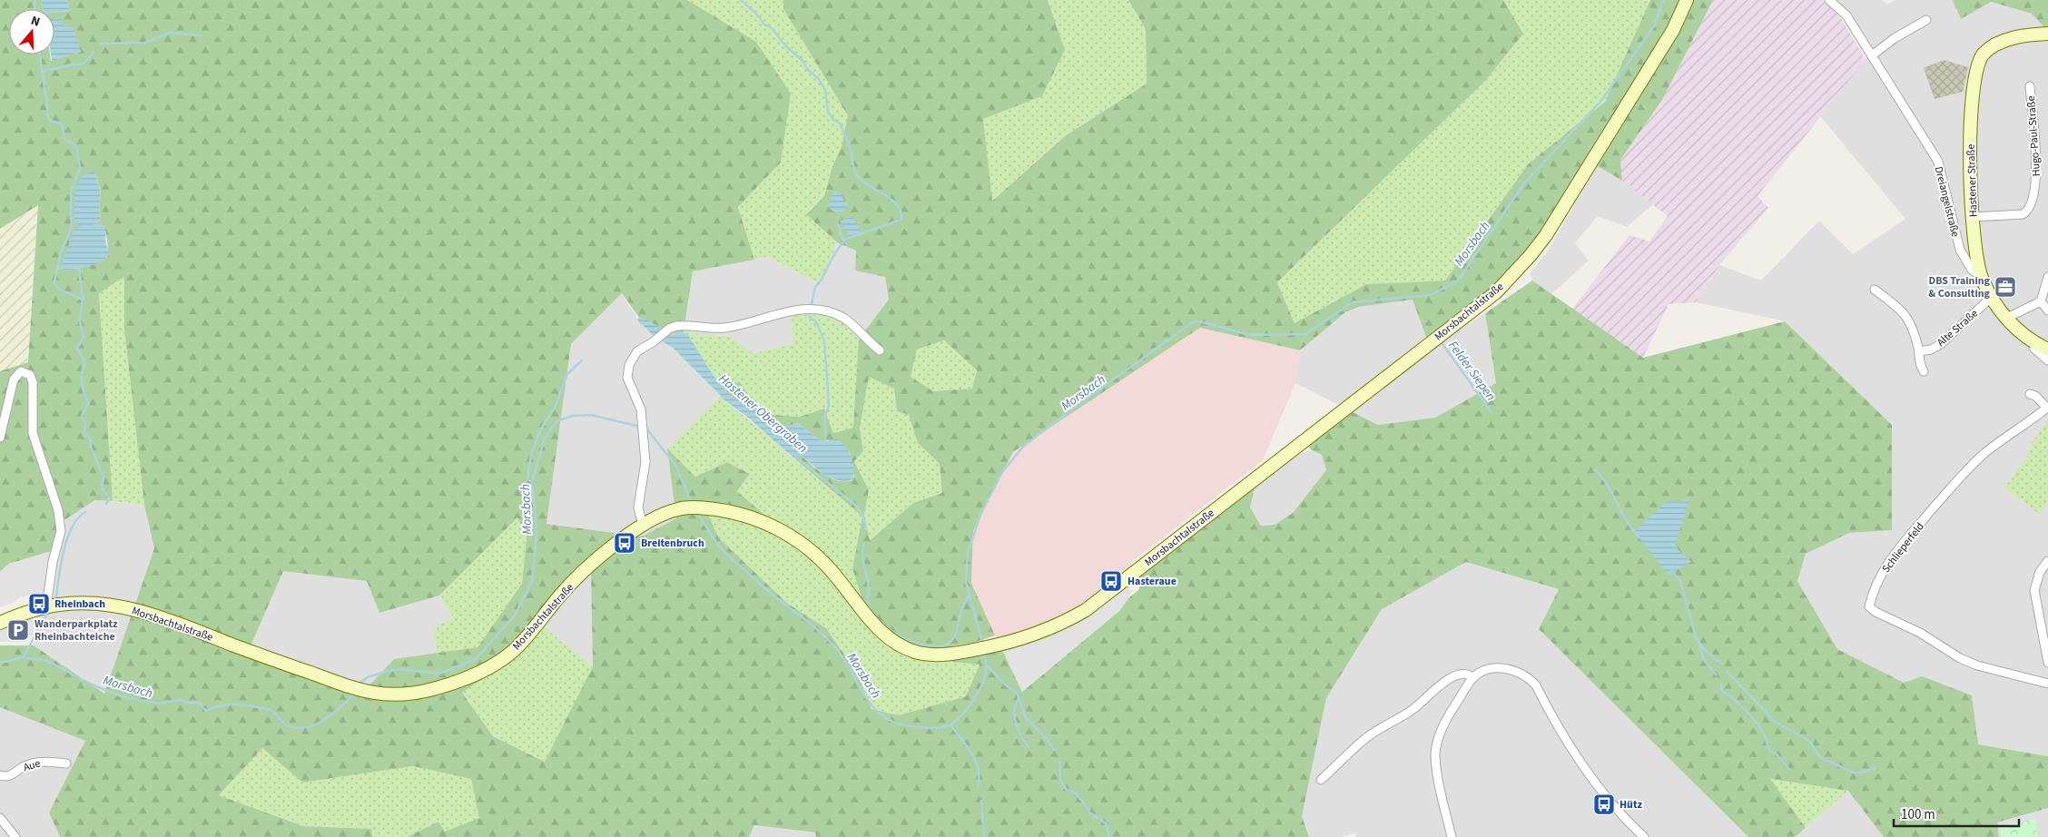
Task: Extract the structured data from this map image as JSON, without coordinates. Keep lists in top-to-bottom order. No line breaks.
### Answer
{"streets":{"main road":["Hastener Straße","Morsbachtalstraße"],"street":["Hugo-Paul-Straße","Dreiangelstraße","Alte Straße","Schlieperfeld","Aue"]},"crossings":[["Hugo-Paul-Straße","Hastener Straße"],["Hastener Straße","Dreiangelstraße"],["Hastener Straße","Alte Straße"]],"water":["Morsbach","Felder Siepen","Hastener Obergraben"],"places":{"office":["DBS Training & Consulting"],"bus stop":["Breitenbruch","Hasteraue","Rheinbach","Hütz"],"parking":["Wanderparkplatz Rheinbachteiche"]},"scale_bar":"100 m","north":"top"}
